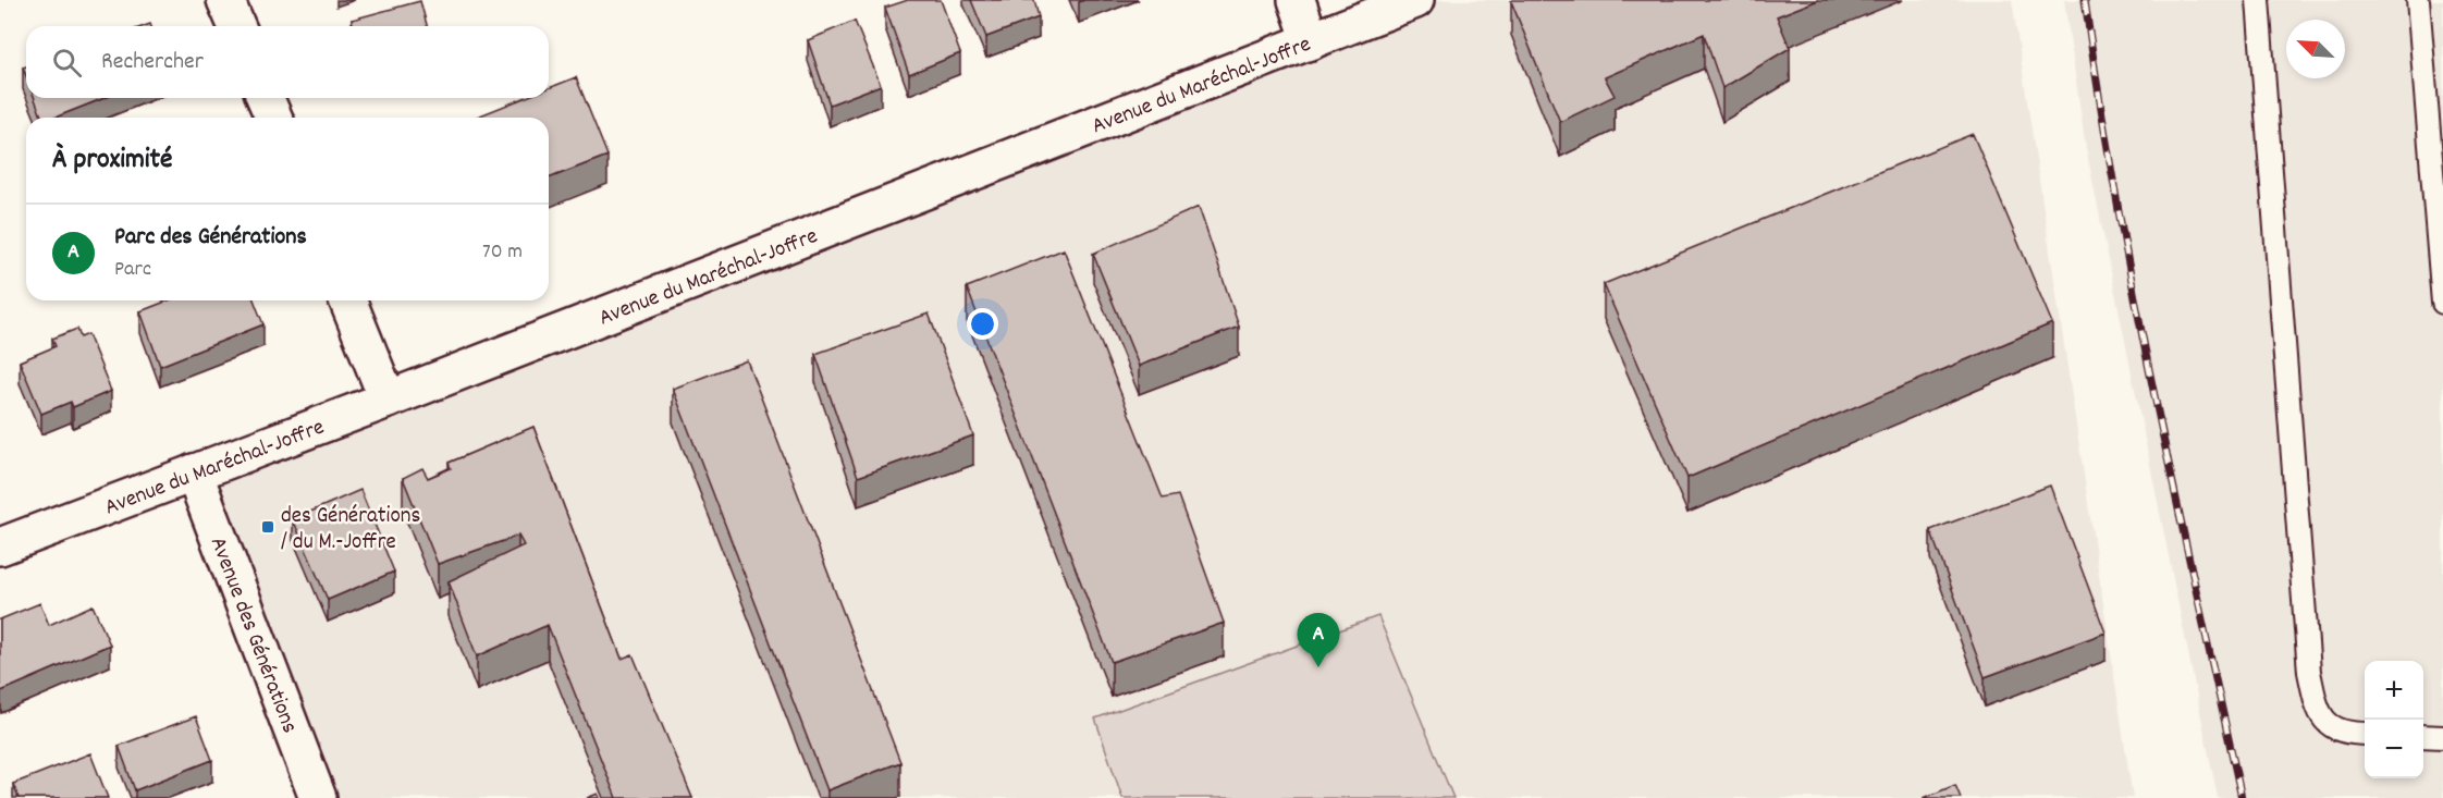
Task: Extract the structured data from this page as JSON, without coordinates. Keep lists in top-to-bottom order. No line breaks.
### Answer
{"streets":{"street":["Avenue du Maréchal-Joffre","Avenue des Générations"]},"crossings":[["Avenue du Maréchal-Joffre","Avenue des Générations"]],"places":{"transit":["des Générations / du M.-Joffre"]},"north":"top left","page":{"search":"Rechercher","heading":"À proximité","list":[{"mark":"A","name":"Parc des Générations","note":"Parc","value":"70 m"}],"pins":"A","map_buttons":["+","−"]}}
